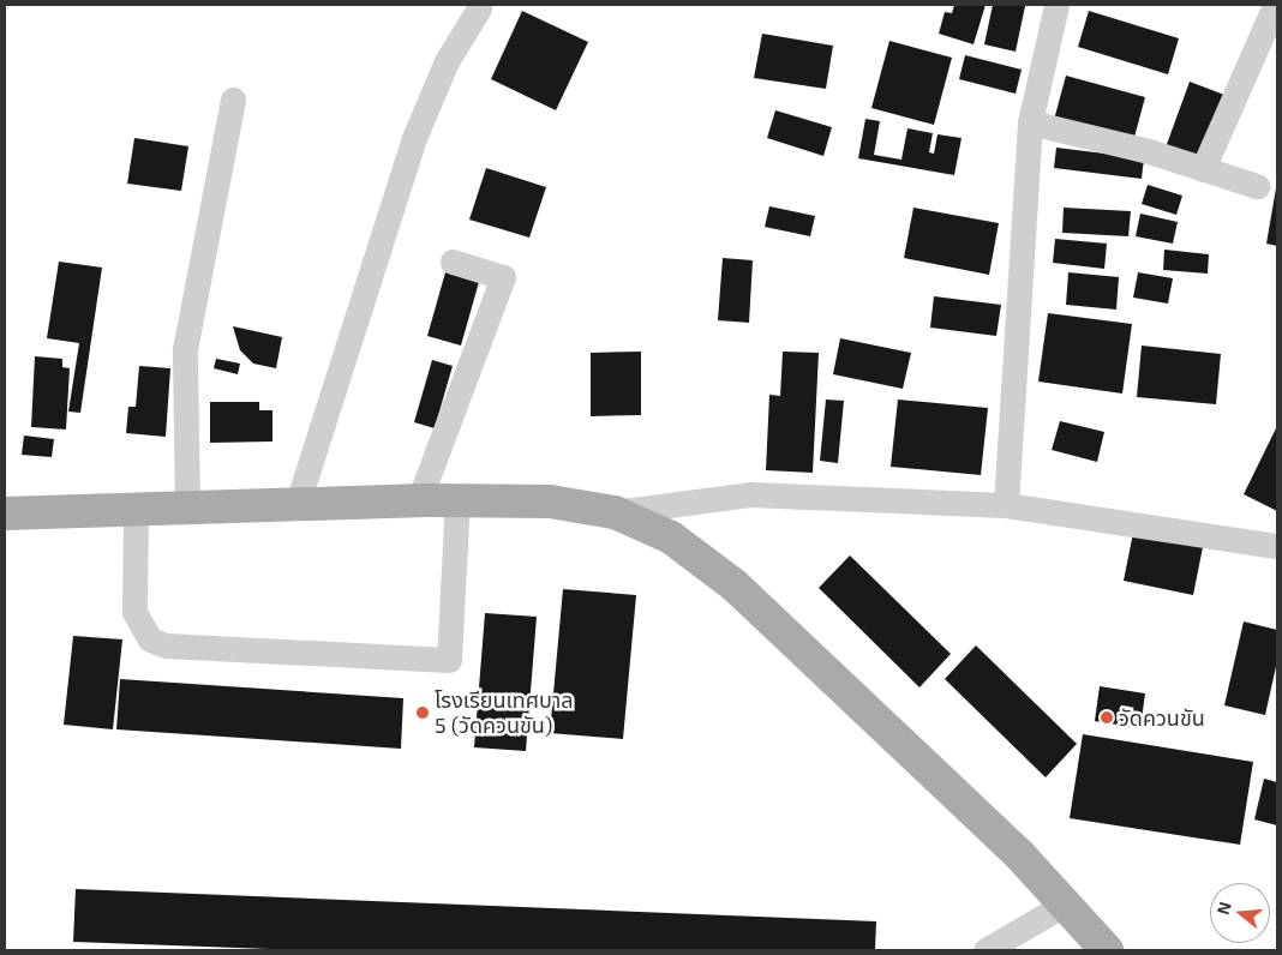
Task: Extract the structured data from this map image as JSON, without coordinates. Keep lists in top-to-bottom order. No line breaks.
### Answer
{"places":["โรงเรียนเทศบาล 5 (วัดควนขัน)","วัดควนขัน"],"north":"left"}
